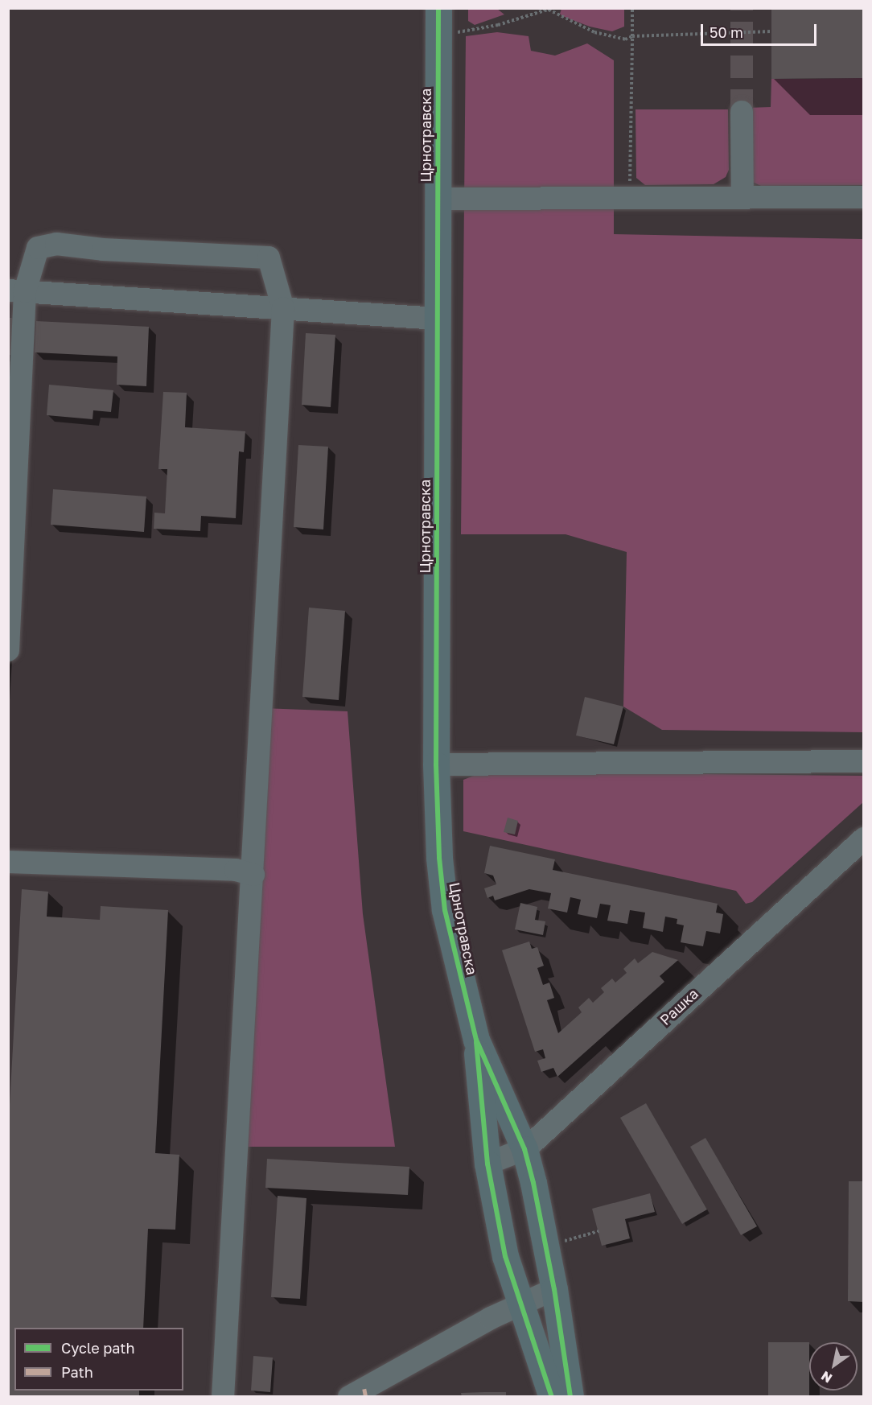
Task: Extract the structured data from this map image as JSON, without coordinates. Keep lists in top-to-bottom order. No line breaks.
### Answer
{"streets":{"main road":["Црнотравска"],"street":["Рашка"]},"crossings":[["Црнотравска","Рашка"]],"legend":["Cycle path","Path"],"scale_bar":"50 m","north":"bottom left"}
